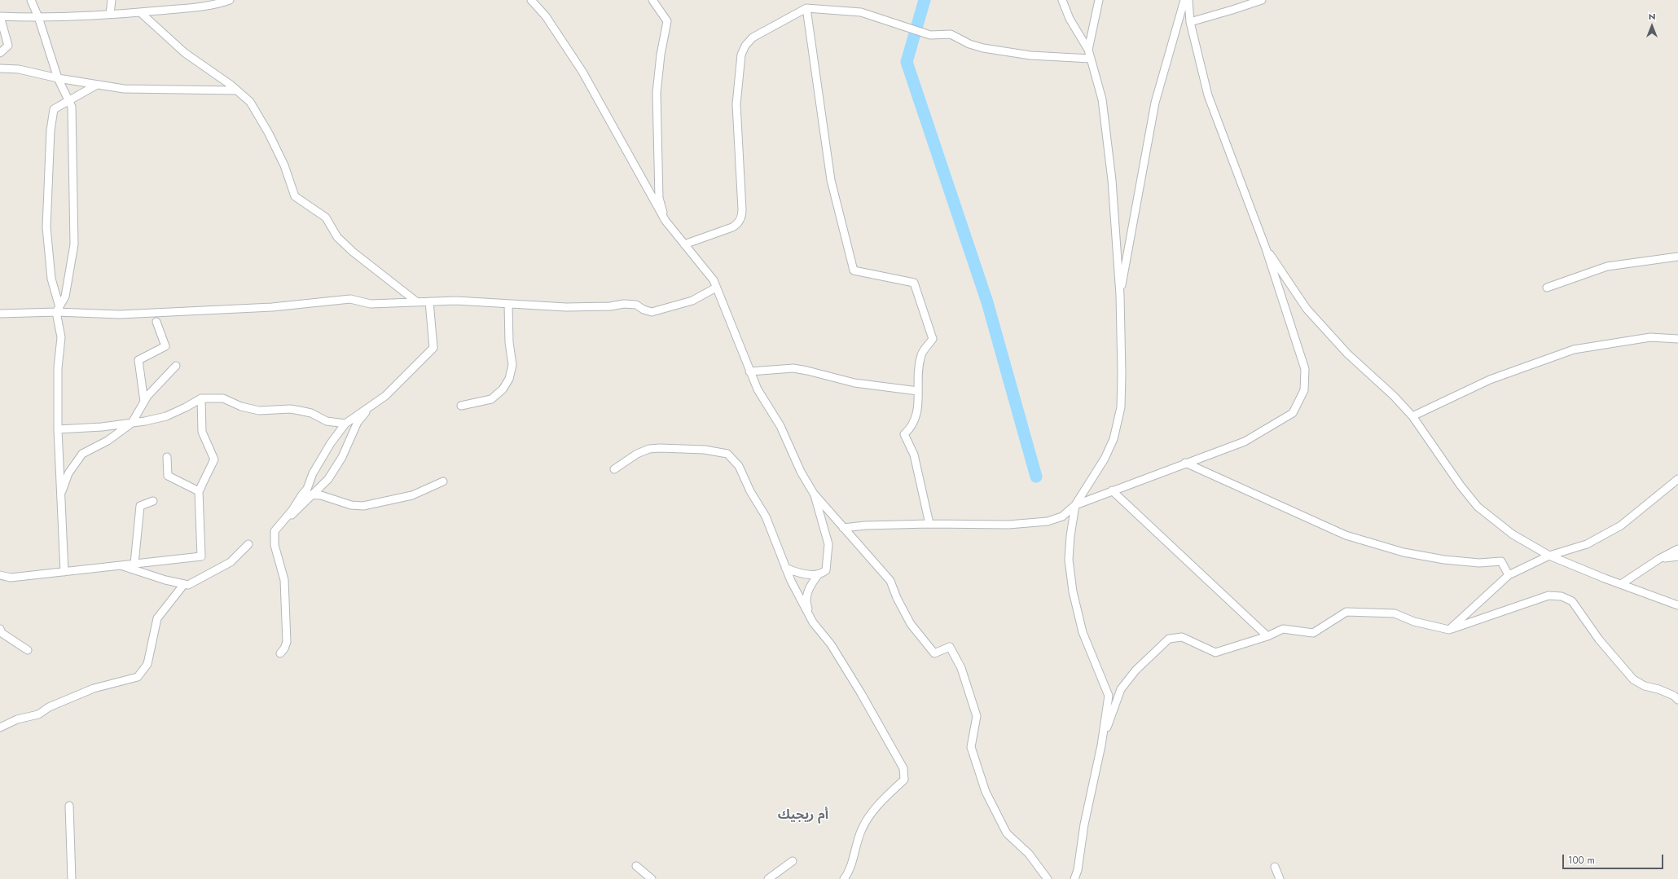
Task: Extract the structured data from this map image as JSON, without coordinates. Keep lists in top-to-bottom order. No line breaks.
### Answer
{"districts":["أم ريجيك"],"scale_bar":"100 m","north":"top"}
